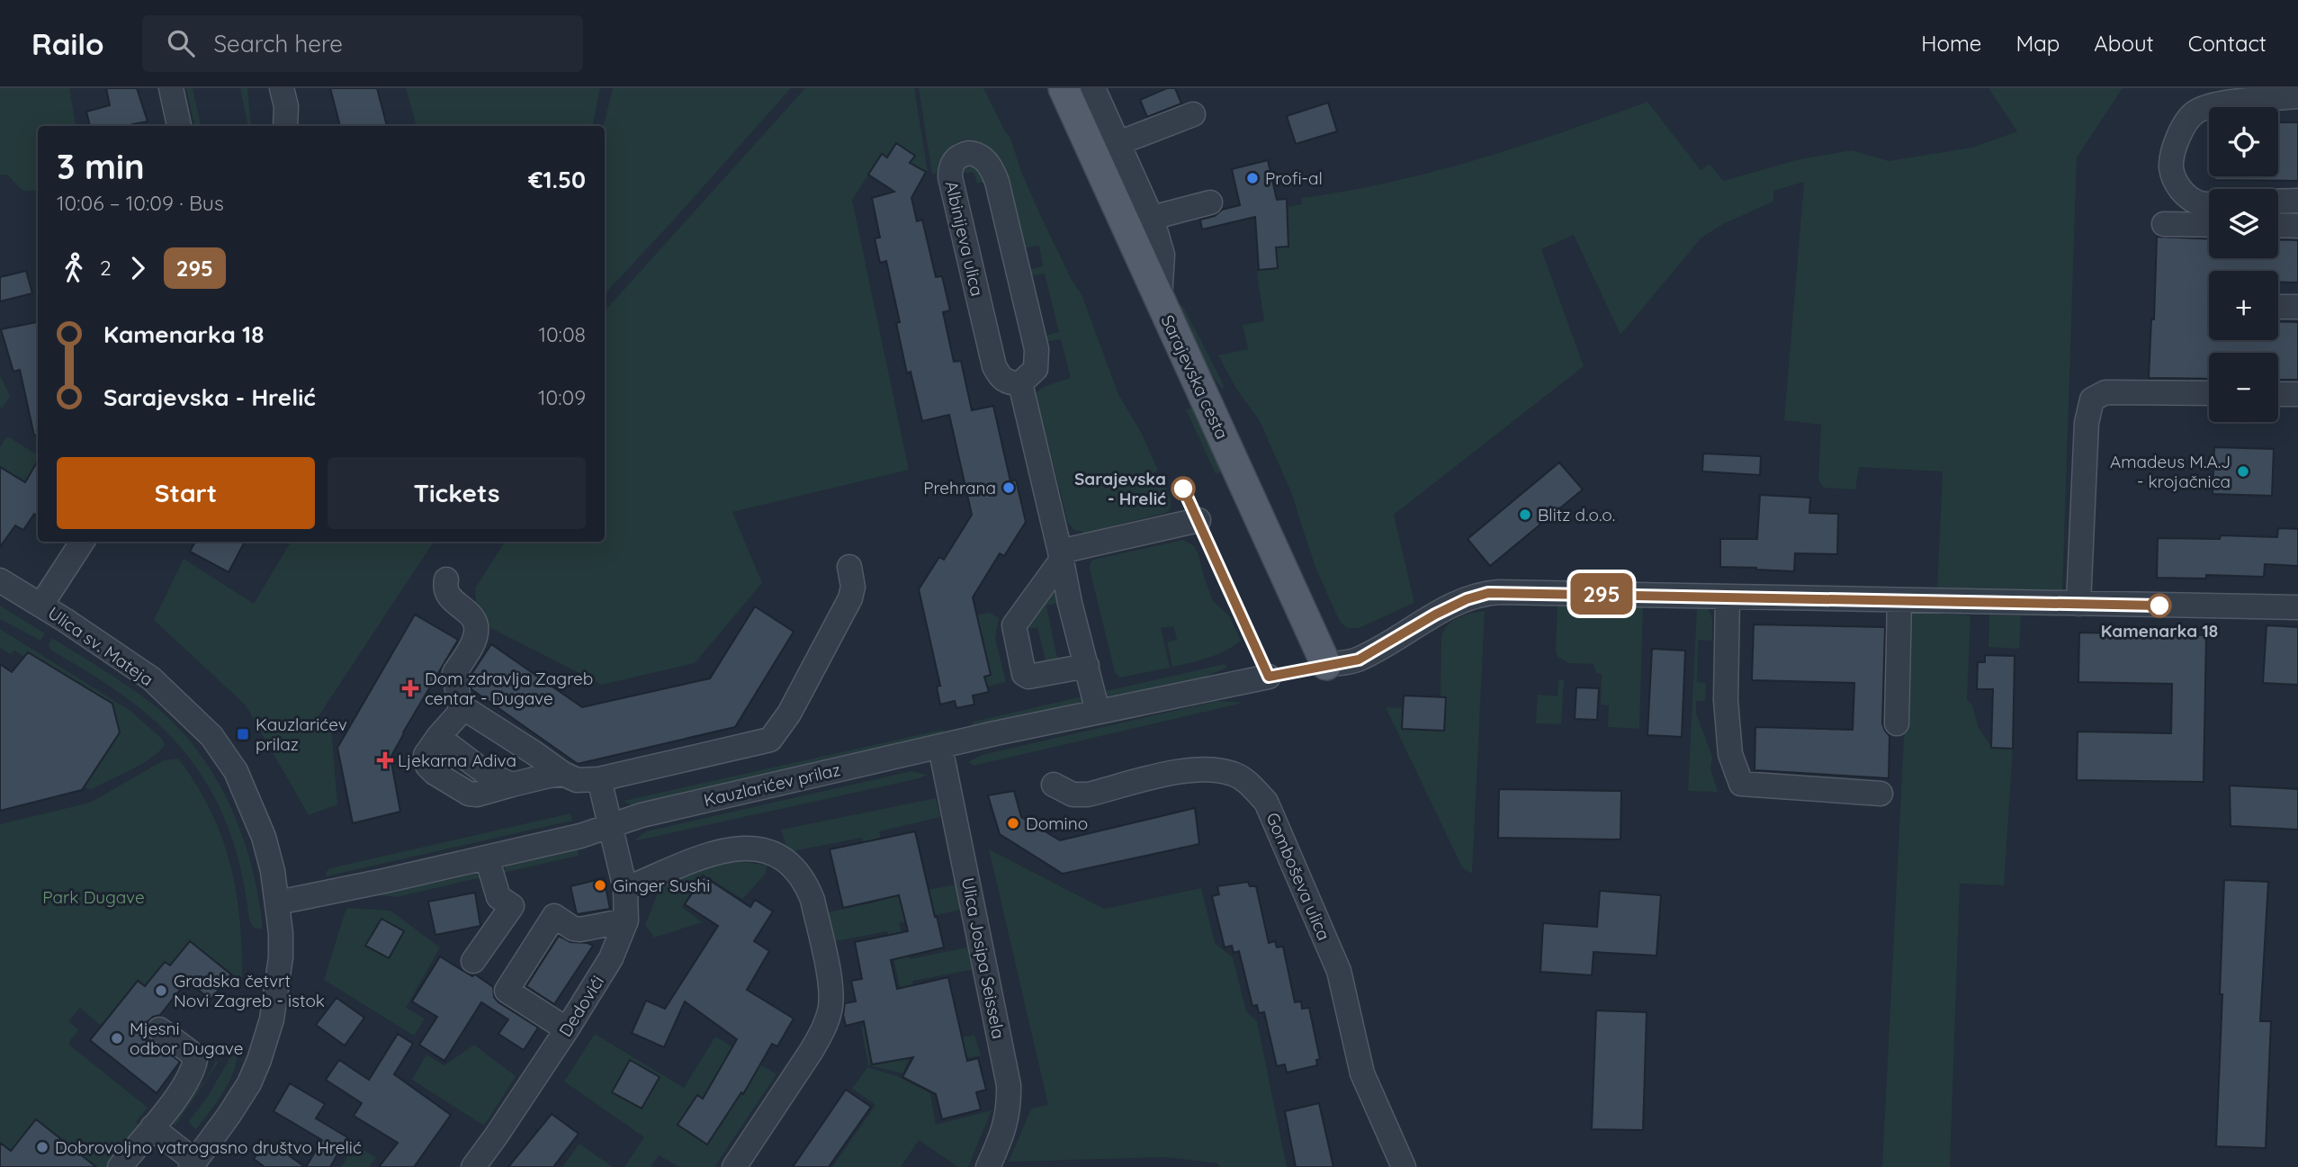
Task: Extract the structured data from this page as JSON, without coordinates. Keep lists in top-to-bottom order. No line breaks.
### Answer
{"streets":{"main road":["Sarajevska cesta"],"street":["Albinijeva ulica","Ulica sv. Mateja","Kauzlarićev prilaz","Gomboševa ulica","Ulica Josipa Seissela","Dedovići"]},"crossings":[["Ulica sv. Mateja","Kauzlarićev prilaz"],["Kauzlarićev prilaz","Ulica Josipa Seissela"],["Kauzlarićev prilaz","Dedovići"]],"parks":["Park Dugave"],"places":{"other":["Profi-al","Amadeus M.A.J - krojačnica","Prehrana","Sarajevska - Hrelić","Blitz d.o.o.","Kamenarka 18","Domino","Ginger Sushi","Gradska četvrt Novi Zagreb - istok","Mjesni odbor Dugave","Dobrovoljno vatrogasno društvo Hrelić"],"health":["Dom zdravlja Zagreb centar - Dugave","Ljekarna Adiva"],"transit":["Kauzlarićev prilaz"]},"lines":["bus line 295"],"page":{"header":"Railo","search":"Search here","nav":["Home","Map","About","Contact"],"on_map":"295","map_buttons":["+","−"],"heading":["3 min","10:06 – 10:09 · Bus","€1.50"],"legs":["2","295"],"list":[{"name":"Kamenarka 18","value":"10:08"},{"name":"Sarajevska - Hrelić","value":"10:09"}],"buttons":["Start","Tickets"]}}
